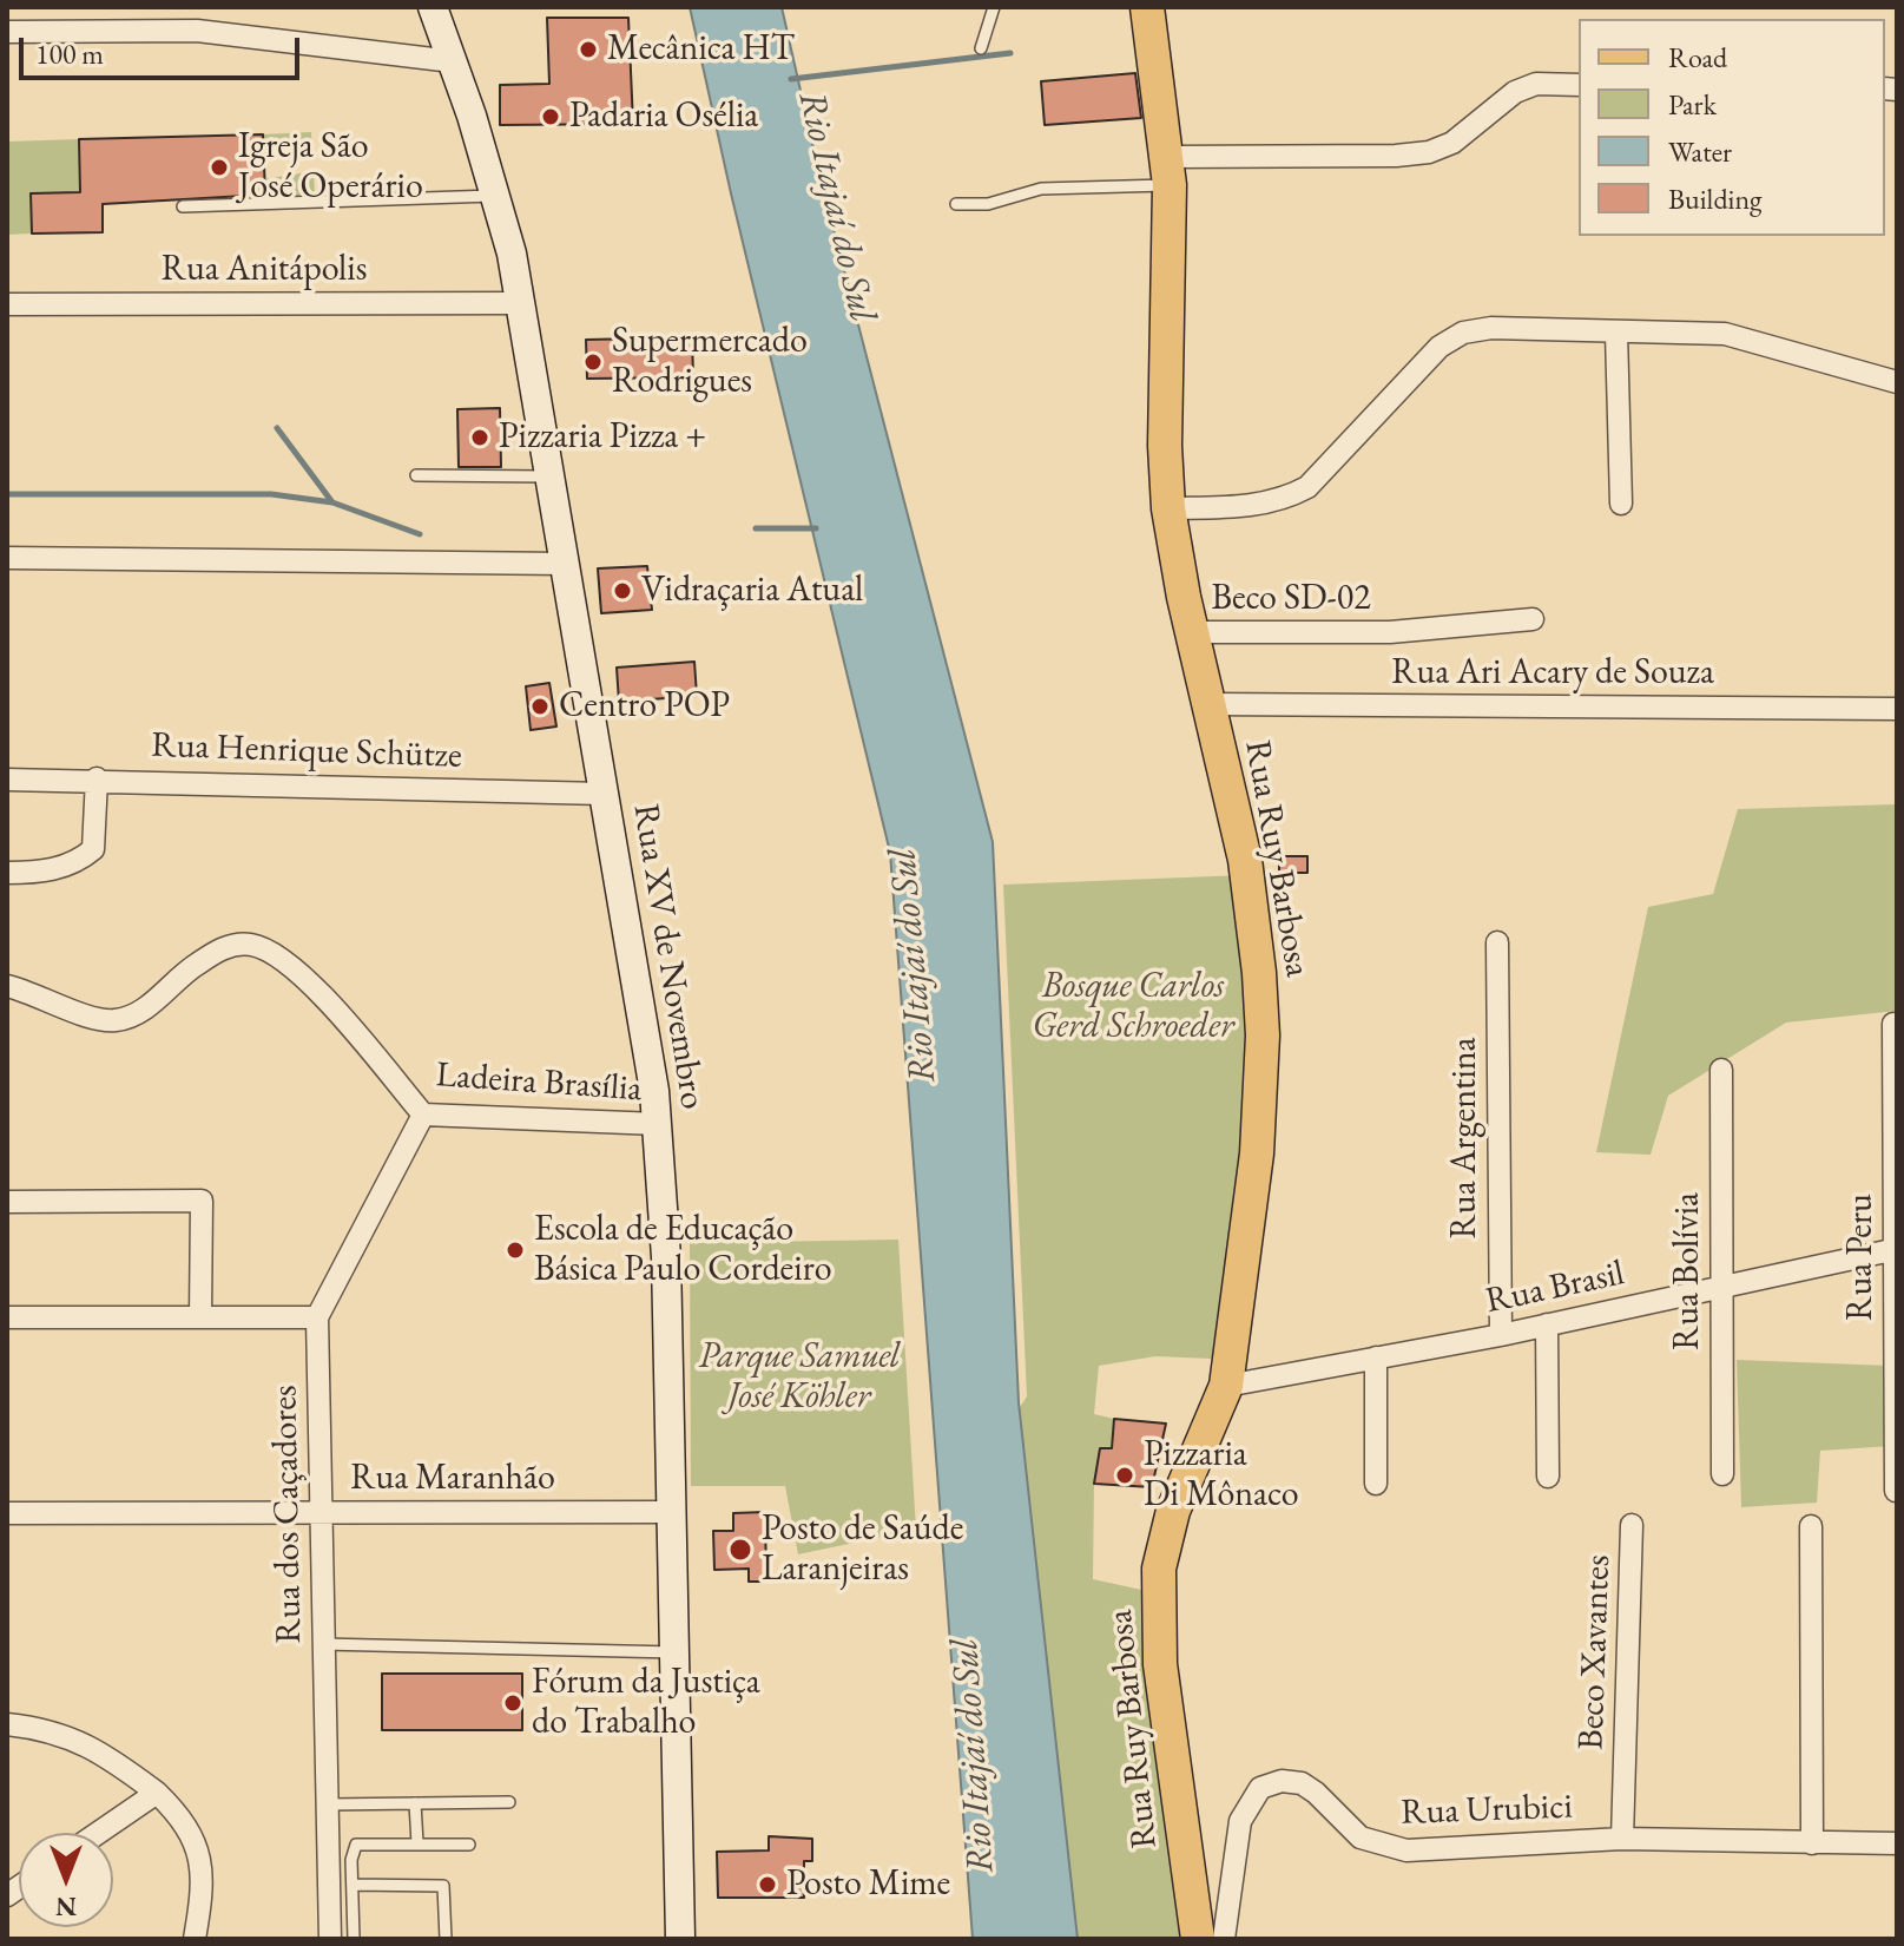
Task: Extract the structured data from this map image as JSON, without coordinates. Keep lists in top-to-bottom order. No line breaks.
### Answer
{"streets":{"main road":["Rua Ruy Barbosa","Rua XV de Novembro"],"street":["Rua Anitápolis","Beco SD-02","Rua Ari Acary de Souza","Rua Henrique Schütze","Ladeira Brasília","Rua Argentina","Rua Peru","Rua Bolívia","Rua Brasil","Rua Maranhão","Rua dos Caçadores","Beco Xavantes","Rua Urubici"]},"crossings":[["Rua Anitápolis","Rua XV de Novembro"],["Beco SD-02","Rua Ruy Barbosa"],["Rua Ari Acary de Souza","Rua Ruy Barbosa"],["Rua Henrique Schütze","Rua XV de Novembro"],["Rua Ruy Barbosa","Rua Brasil"],["Rua XV de Novembro","Ladeira Brasília"],["Rua XV de Novembro","Rua Maranhão"],["Ladeira Brasília","Rua dos Caçadores"],["Rua Argentina","Rua Brasil"],["Rua Peru","Rua Brasil"],["Rua Bolívia","Rua Brasil"],["Rua Maranhão","Rua dos Caçadores"],["Beco Xavantes","Rua Urubici"]],"water":["Rio Itajaí do Sul"],"parks":["Bosque Carlos Gerd Schroeder","Parque Samuel José Köhler"],"places":["Mecânica HT","Padaria Osélia","Igreja São José Operário","Supermercado Rodrigues","Pizzaria Pizza +","Vidraçaria Atual","Centro POP","Escola de Educação Básica Paulo Cordeiro","Pizzaria Di Mônaco","Posto de Saúde Laranjeiras","Fórum da Justiça do Trabalho","Posto Mime"],"legend":["Road","Park","Water","Building"],"scale_bar":"100 m","north":"bottom"}
